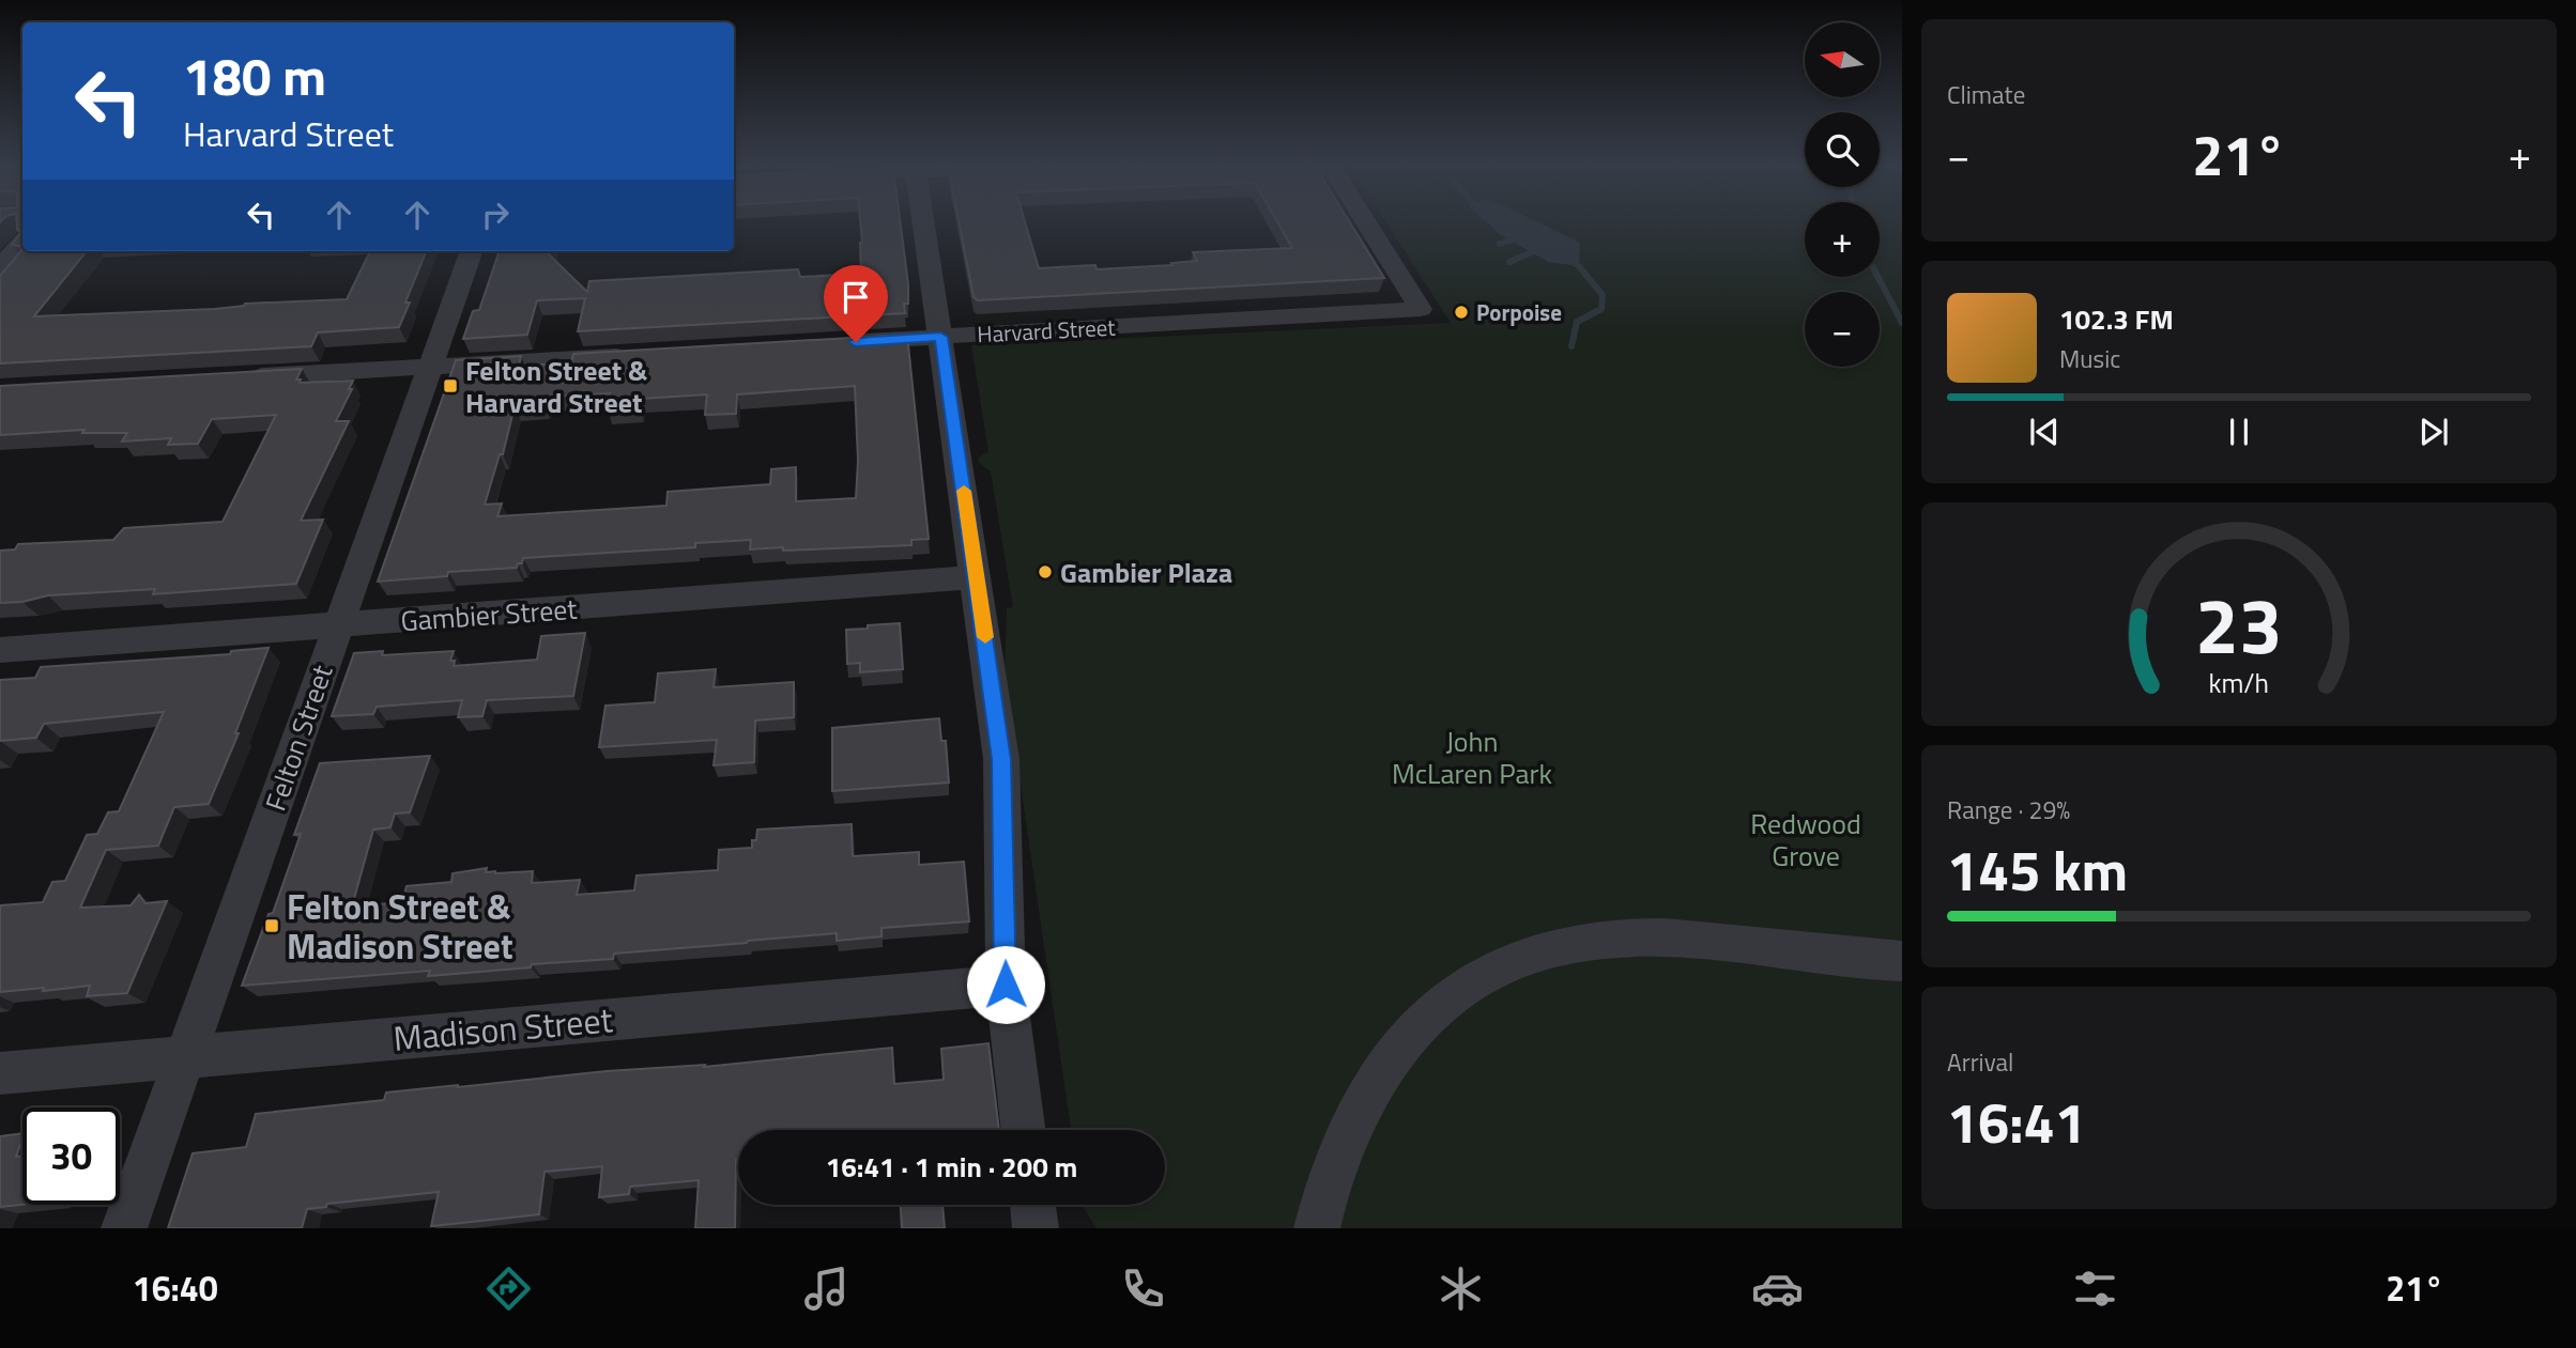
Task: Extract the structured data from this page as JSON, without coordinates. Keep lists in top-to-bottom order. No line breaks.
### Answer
{"streets":{"street":["Harvard Street","Gambier Street","Felton Street","Madison Street"]},"crossings":[["Gambier Street","Felton Street"],["Felton Street","Madison Street"]],"parks":["John McLaren Park","Redwood Grove"],"places":{"other":["Porpoise","Gambier Plaza"],"transit":["Felton Street & Harvard Street","Felton Street & Madison Street"]},"north":"left","page":{"tile":["Climate",["Range · 29%","145 km"],["Arrival","16:41"]],"map_buttons":["+","−"],"turn":["180 m","Harvard Street"],"heat":["−","21°","+"],"song":["102.3 FM","Music"],"limit":"30","trip":"16:41 · 1 min · 200 m","tabs":["16:40","21°"],"gauge":["23","km/h"]}}
